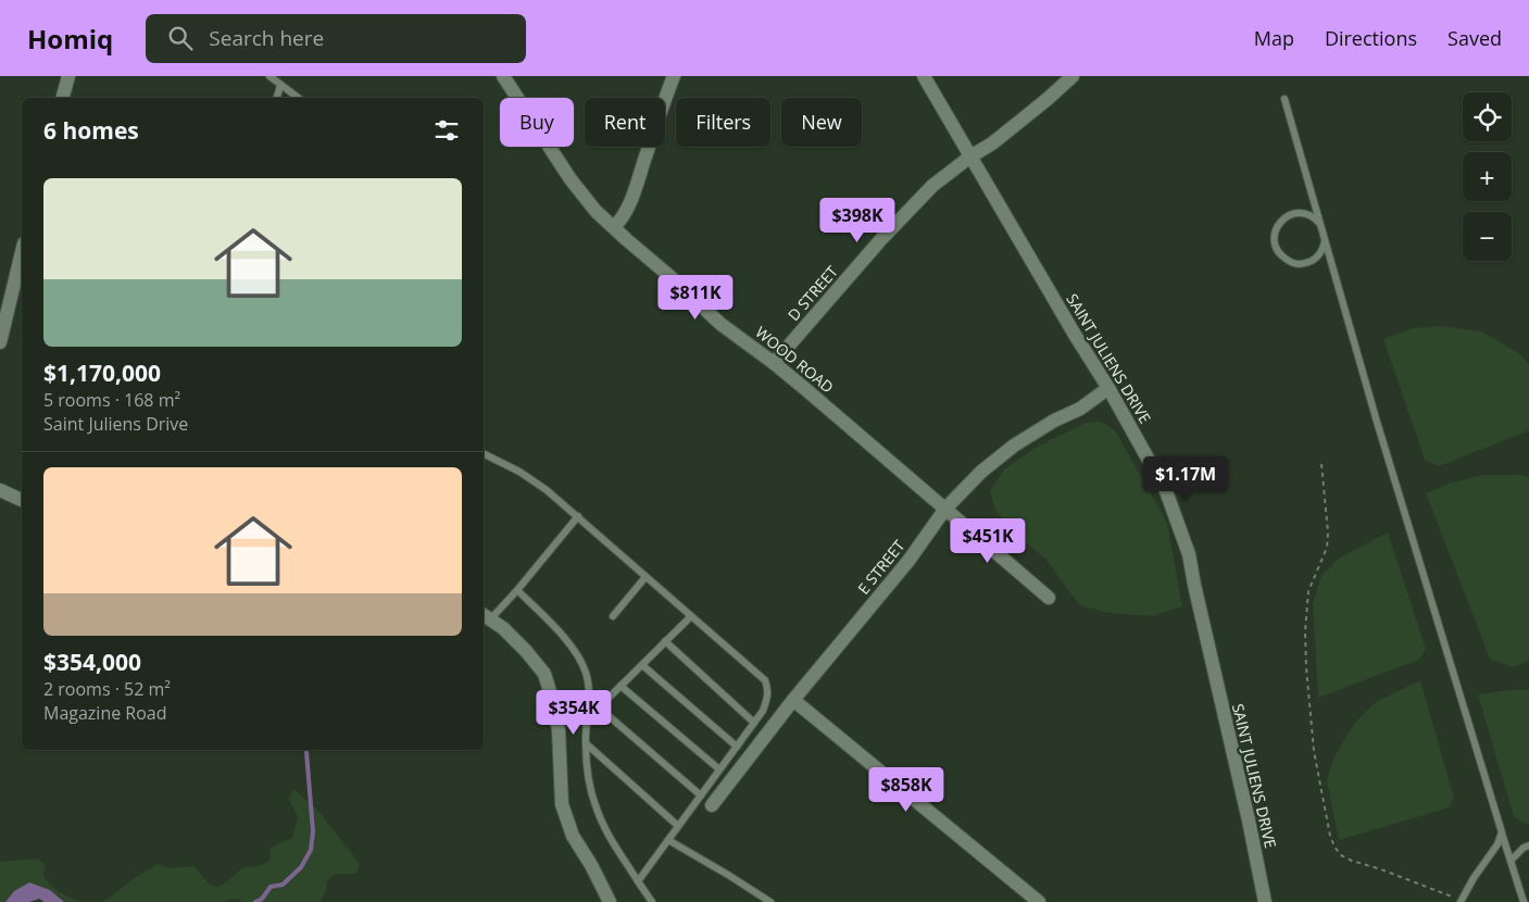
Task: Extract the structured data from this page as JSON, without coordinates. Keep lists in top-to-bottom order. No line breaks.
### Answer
{"streets":{"street":["D STREET","SAINT JULIENS DRIVE","WOOD ROAD","E STREET"]},"crossings":[["D STREET","SAINT JULIENS DRIVE"],["D STREET","WOOD ROAD"],["SAINT JULIENS DRIVE","E STREET"],["WOOD ROAD","E STREET"]],"page":{"header":"Homiq","search":"Search here","nav":["Map","Directions","Saved"],"map_buttons":["+","−"],"chip":["Buy","Rent","Filters","New"],"heading":"6 homes","list":[{"name":"$1,170,000","note":"5 rooms · 168 m² · Saint Juliens Drive"},{"name":"$354,000","note":"2 rooms · 52 m² · Magazine Road"}],"price":["$398K","$811K","$1.17M","$451K","$354K","$858K"]}}
